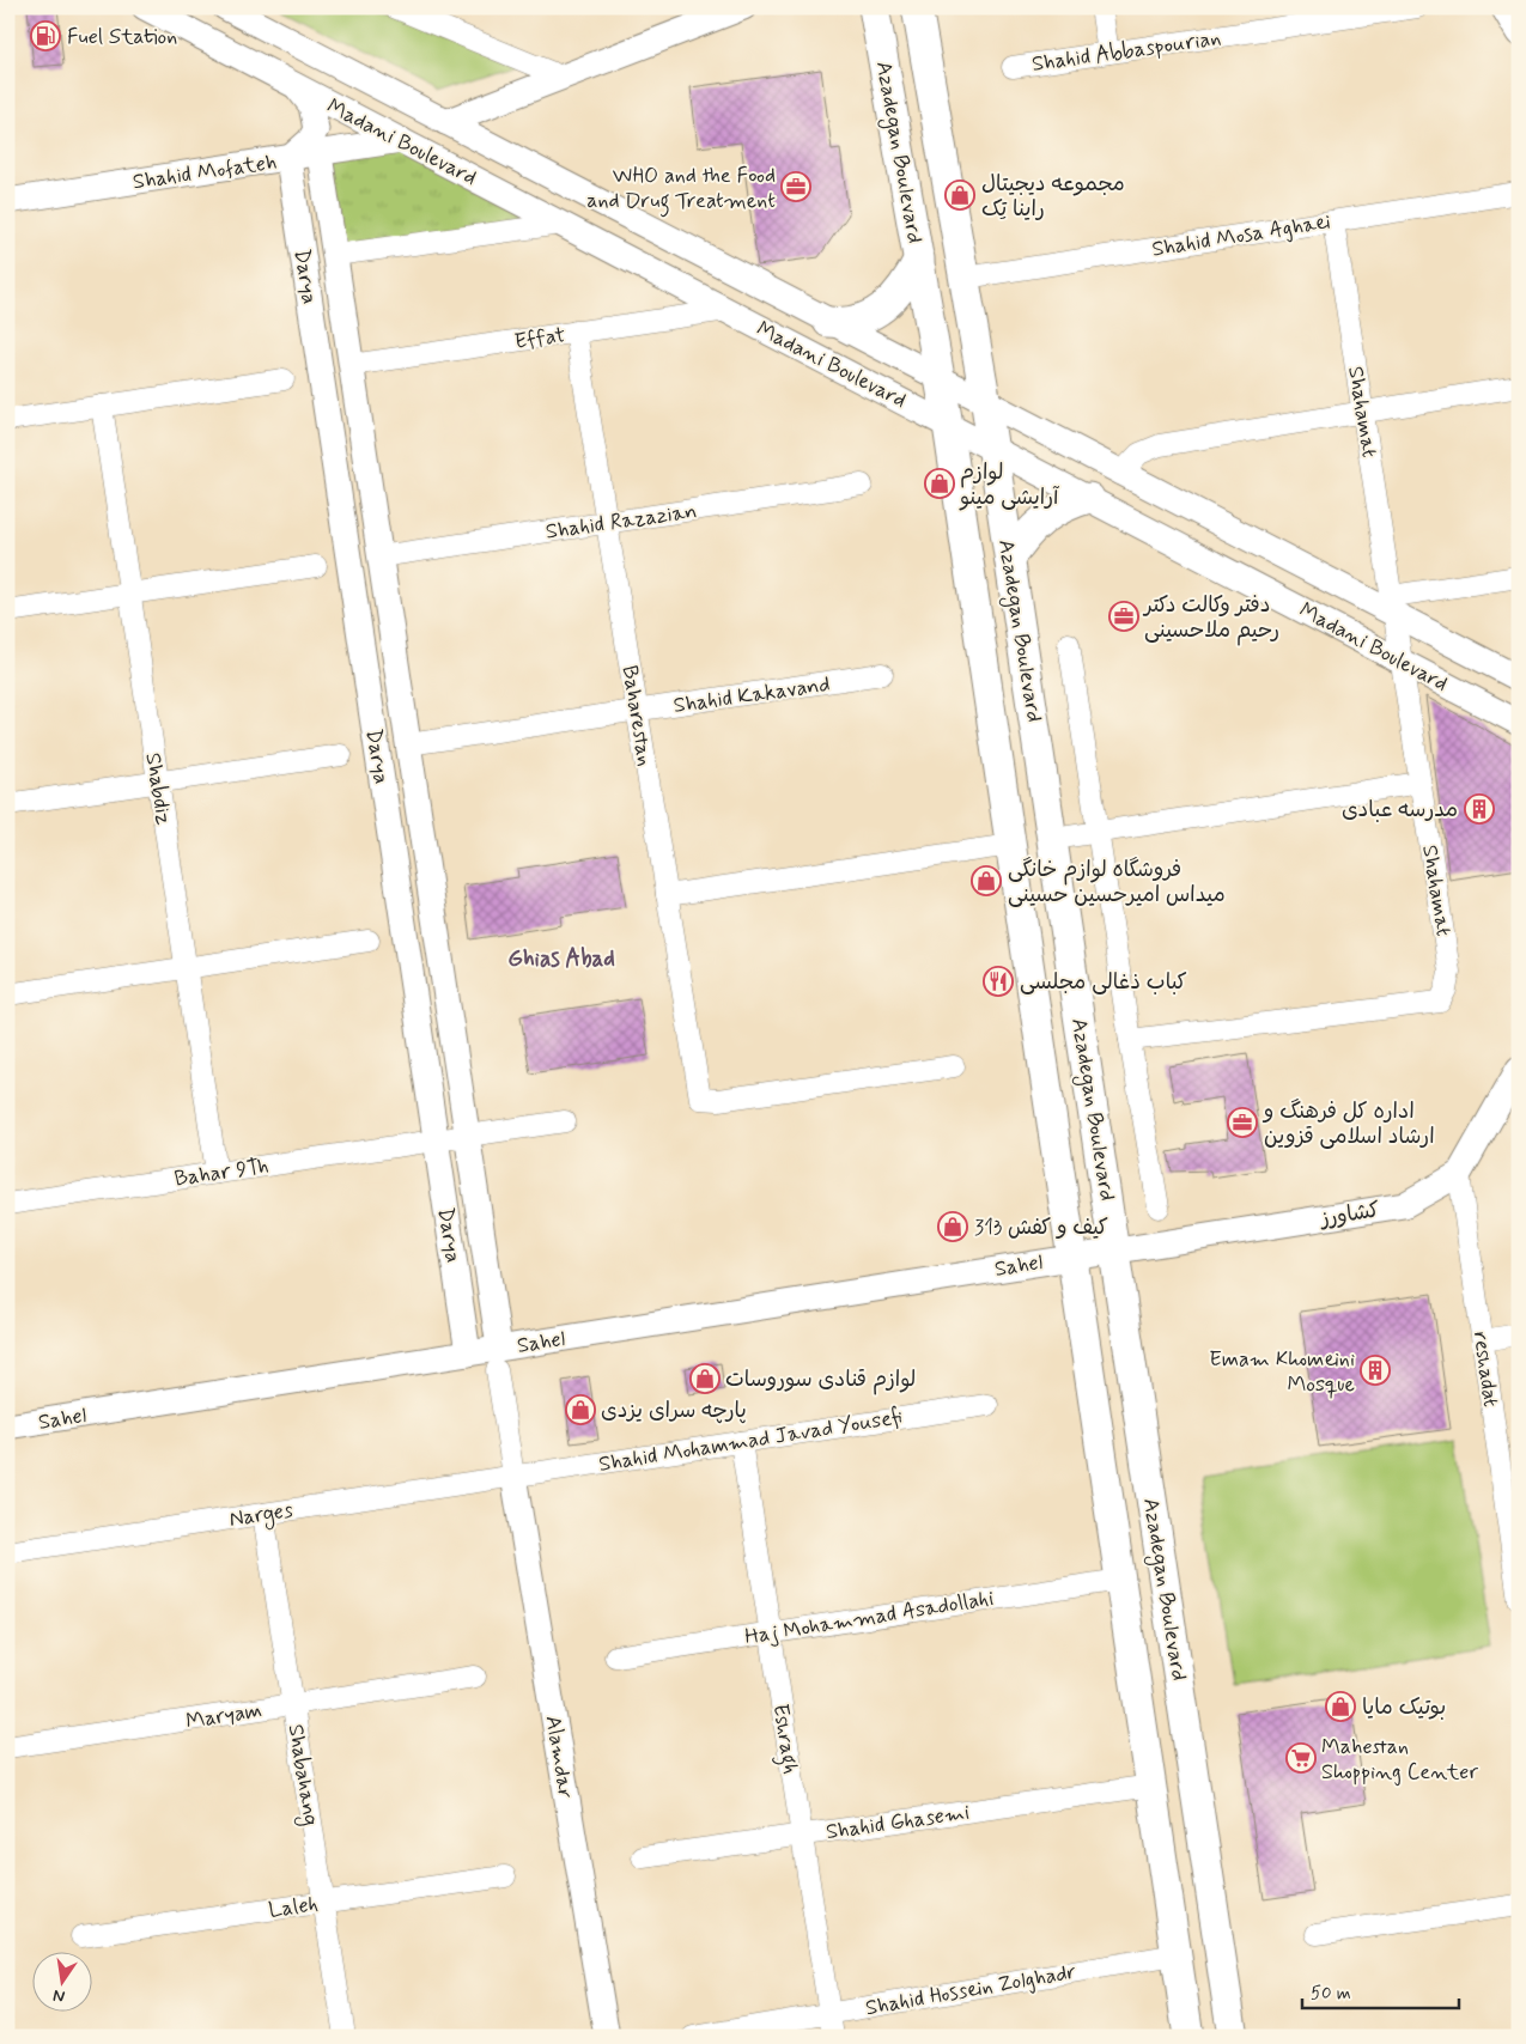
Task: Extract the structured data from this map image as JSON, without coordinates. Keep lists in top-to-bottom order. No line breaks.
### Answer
{"streets":{"main road":["Azadegan Boulevard"],"street":["Shahid Abbaspourian","Madani Boulevard","Shahid Mofateh","Shahid Mosa Aghaei","Darya","Effat","Shahamat","Shahid Razazian","Shahid Kakavand","Baharestan","Shabdiz","Bahar 9Th","کشاورز","Sahel","reshadat","Shahid Mohammad Javad Yousefi","Narges","Haj Mohammad Asadollahi","Maryam","Eshragh","Alamdar","Shabahang","Shahid Ghasemi","Laleh","Shahid Hossein Zolghadr"]},"crossings":[["Madani Boulevard","Azadegan Boulevard"],["Madani Boulevard","Shahid Mofateh"],["Madani Boulevard","Effat"],["Madani Boulevard","Shahamat"],["Azadegan Boulevard","Shahid Mosa Aghaei"],["Azadegan Boulevard","کشاورز"],["Azadegan Boulevard","Sahel"],["Azadegan Boulevard","Haj Mohammad Asadollahi"],["Azadegan Boulevard","Shahid Ghasemi"],["Azadegan Boulevard","Shahid Hossein Zolghadr"],["Shahid Mofateh","Darya"],["Shahid Mosa Aghaei","Shahamat"],["Darya","Effat"],["Darya","Shahid Razazian"],["Darya","Shahid Kakavand"],["Darya","Bahar 9Th"],["Darya","Sahel"],["Effat","Baharestan"],["Shahid Razazian","Baharestan"],["Shahid Kakavand","Baharestan"],["Shabdiz","Bahar 9Th"],["کشاورز","Sahel"],["کشاورز","reshadat"],["Shahid Mohammad Javad Yousefi","Narges"],["Shahid Mohammad Javad Yousefi","Eshragh"],["Shahid Mohammad Javad Yousefi","Alamdar"],["Narges","Alamdar"],["Narges","Shabahang"],["Haj Mohammad Asadollahi","Eshragh"],["Maryam","Shabahang"],["Eshragh","Shahid Ghasemi"],["Eshragh","Shahid Hossein Zolghadr"],["Shabahang","Laleh"]],"districts":["Ghias Abad"],"places":{"fuel station":["Fuel Station"],"office":["WHO and the Food and Drug Treatment","دفتر وکالت دکتر رحیم ملاحسینی","اداره کل فرهنگ و ارشاد اسلامی قزوین"],"shop":["مجموعه دیجیتال راینا تِک","لوازم آرایشی مینو","فروشگاه لوازم خانگی میداس امیرحسین حسینی","کیف و کفش 313","لوازم قنادی سوروسات","پارچه سرای یزدی","بوتیک مایا"],"building":["مدرسه عبادی","Emam Khomeini Mosque"],"restaurant":["کباب ذغالی مجلسی"],"supermarket":["Mahestan Shopping Center"]},"scale_bar":"50 m","north":"bottom"}
